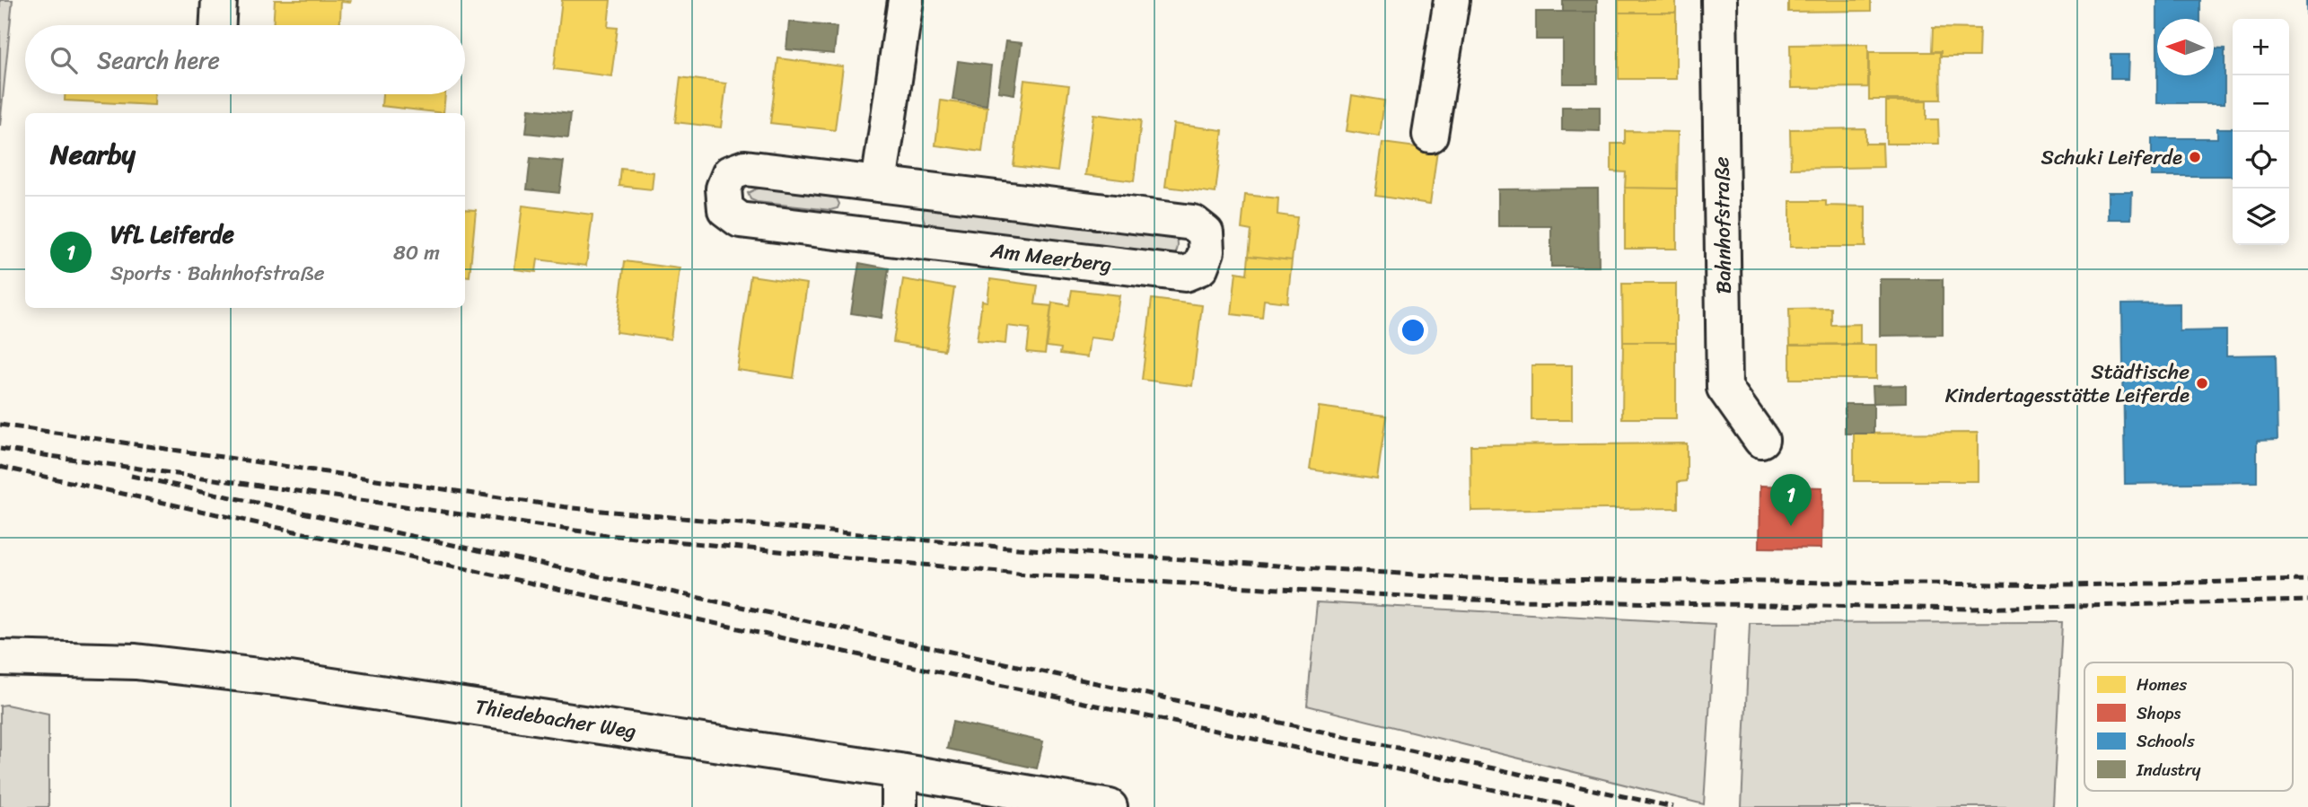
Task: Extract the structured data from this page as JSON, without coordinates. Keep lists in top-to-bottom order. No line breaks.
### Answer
{"streets":{"street":["Bahnhofstraße","Am Meerberg","Thiedebacher Weg"]},"places":["Schuki Leiferde","Städtische Kindertagesstätte Leiferde"],"legend":["Homes","Shops","Schools","Industry"],"north":"left","page":{"map_buttons":["+","−"],"search":"Search here","heading":"Nearby","list":[{"mark":"1","name":"VfL Leiferde","note":"Sports · Bahnhofstraße","value":"80 m"}],"pins":"1"}}
